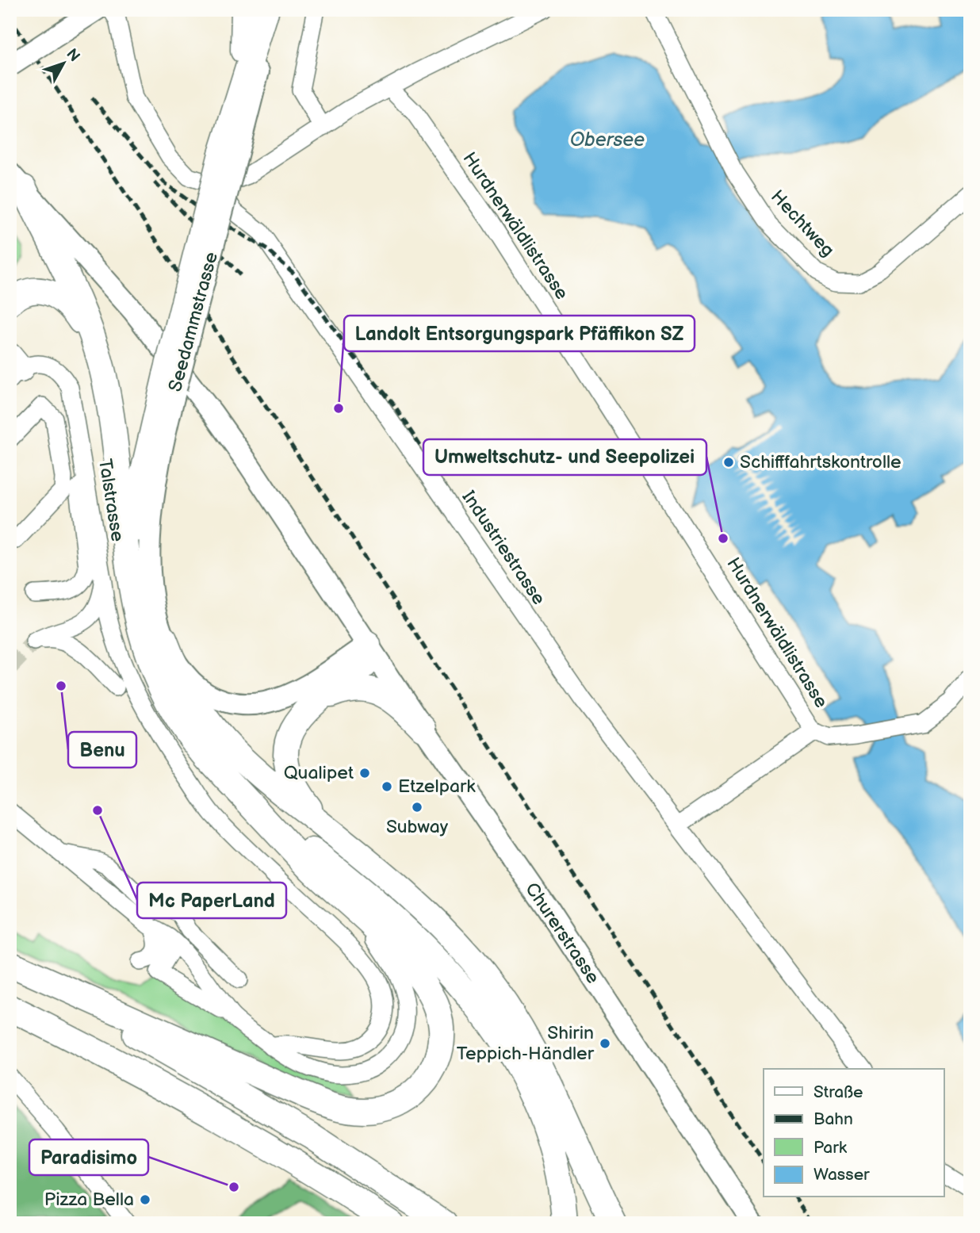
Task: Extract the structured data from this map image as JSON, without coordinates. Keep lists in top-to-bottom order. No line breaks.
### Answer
{"streets":{"main road":["Seedammstrasse","Churerstrasse"],"street":["Hechtweg","Hurdnerwäldlistrasse","Talstrasse","Industriestrasse"]},"crossings":[["Hurdnerwäldlistrasse","Industriestrasse"],["Seedammstrasse","Churerstrasse"]],"water":["Obersee"],"places":["Landolt Entsorgungspark Pfäffikon SZ","Schifffahrtskontrolle","Umweltschutz- und Seepolizei","Benu","Qualipet","Etzelpark","Subway","Mc PaperLand","Shirin Teppich-Händler","Paradisimo","Pizza Bella"],"legend":["Straße","Bahn","Park","Wasser"],"north":"top right"}
